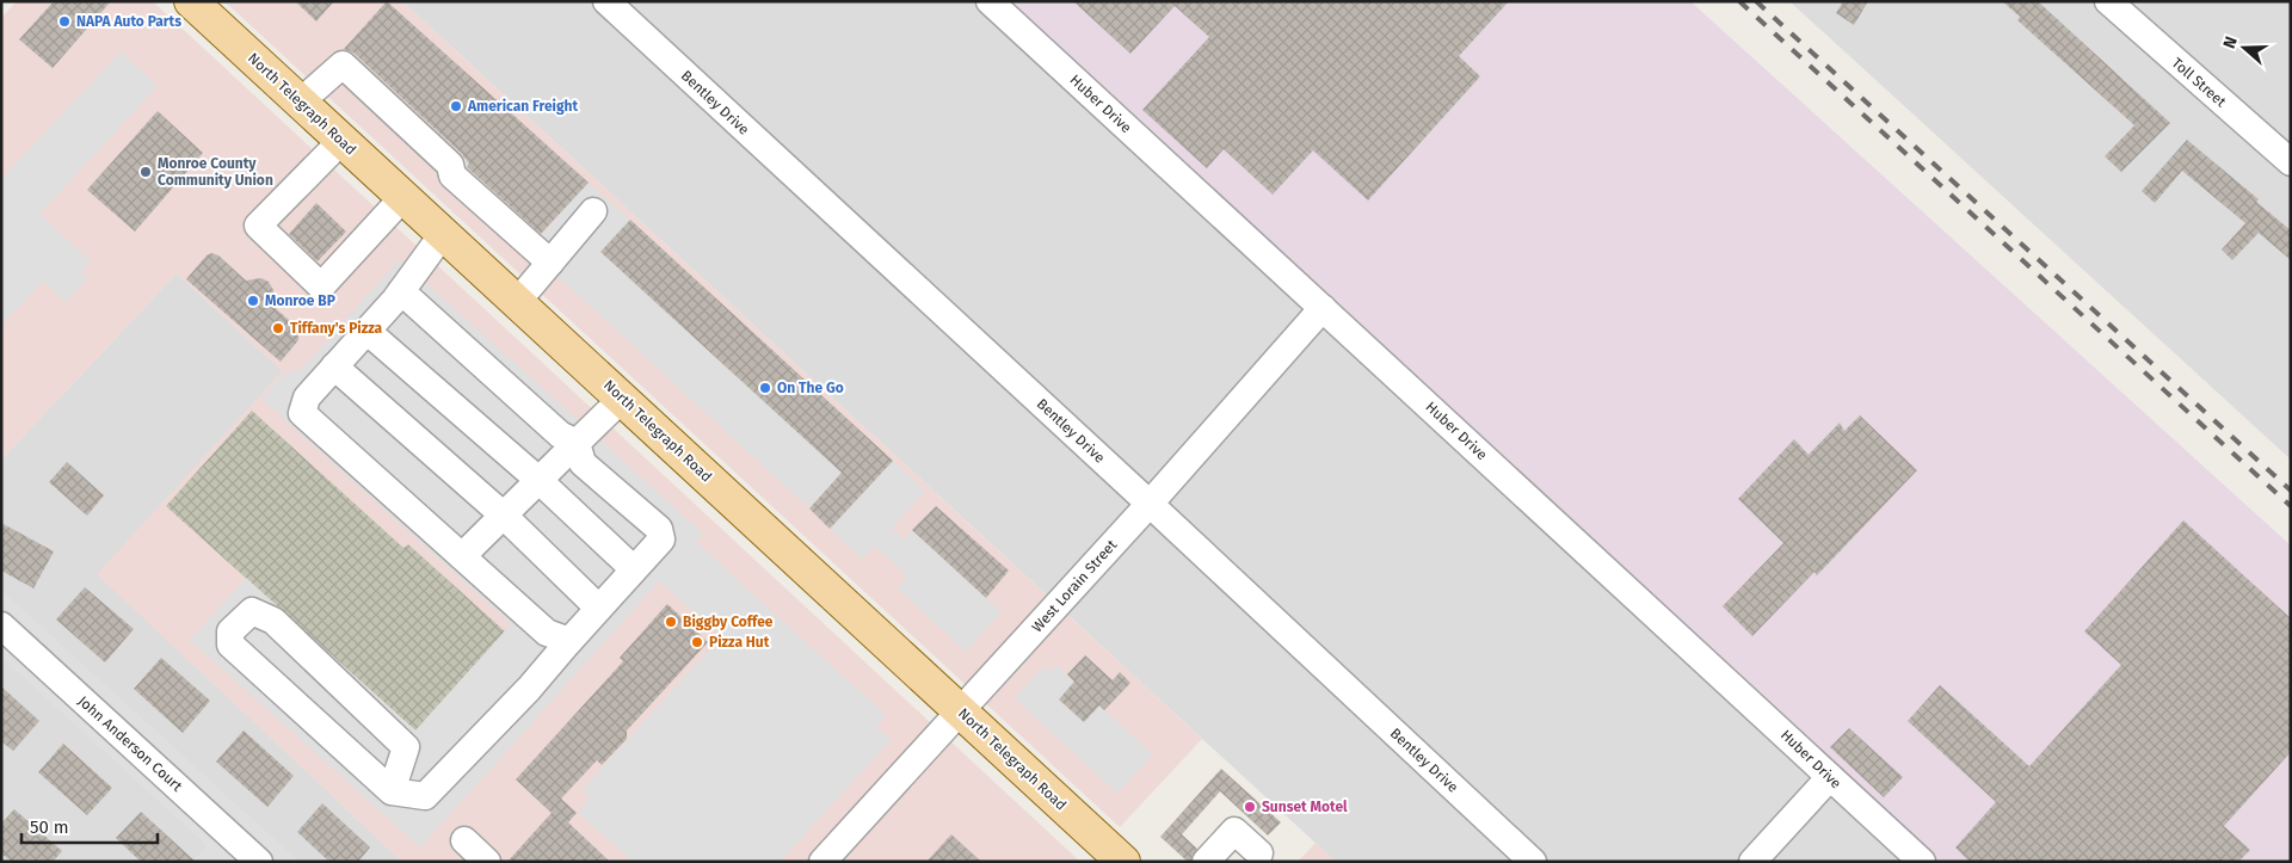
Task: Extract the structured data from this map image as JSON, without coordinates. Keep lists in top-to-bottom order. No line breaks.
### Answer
{"streets":{"main road":["North Telegraph Road"],"street":["Toll Street","Bentley Drive","Huber Drive","West Lorain Street","John Anderson Court"]},"crossings":[["Bentley Drive","West Lorain Street"],["North Telegraph Road","West Lorain Street"],["Huber Drive","West Lorain Street"]],"places":["NAPA Auto Parts","American Freight","Monroe County Community Union","Monroe BP","Tiffany's Pizza","On The Go","Biggby Coffee","Pizza Hut","Sunset Motel"],"scale_bar":"50 m","north":"left"}
